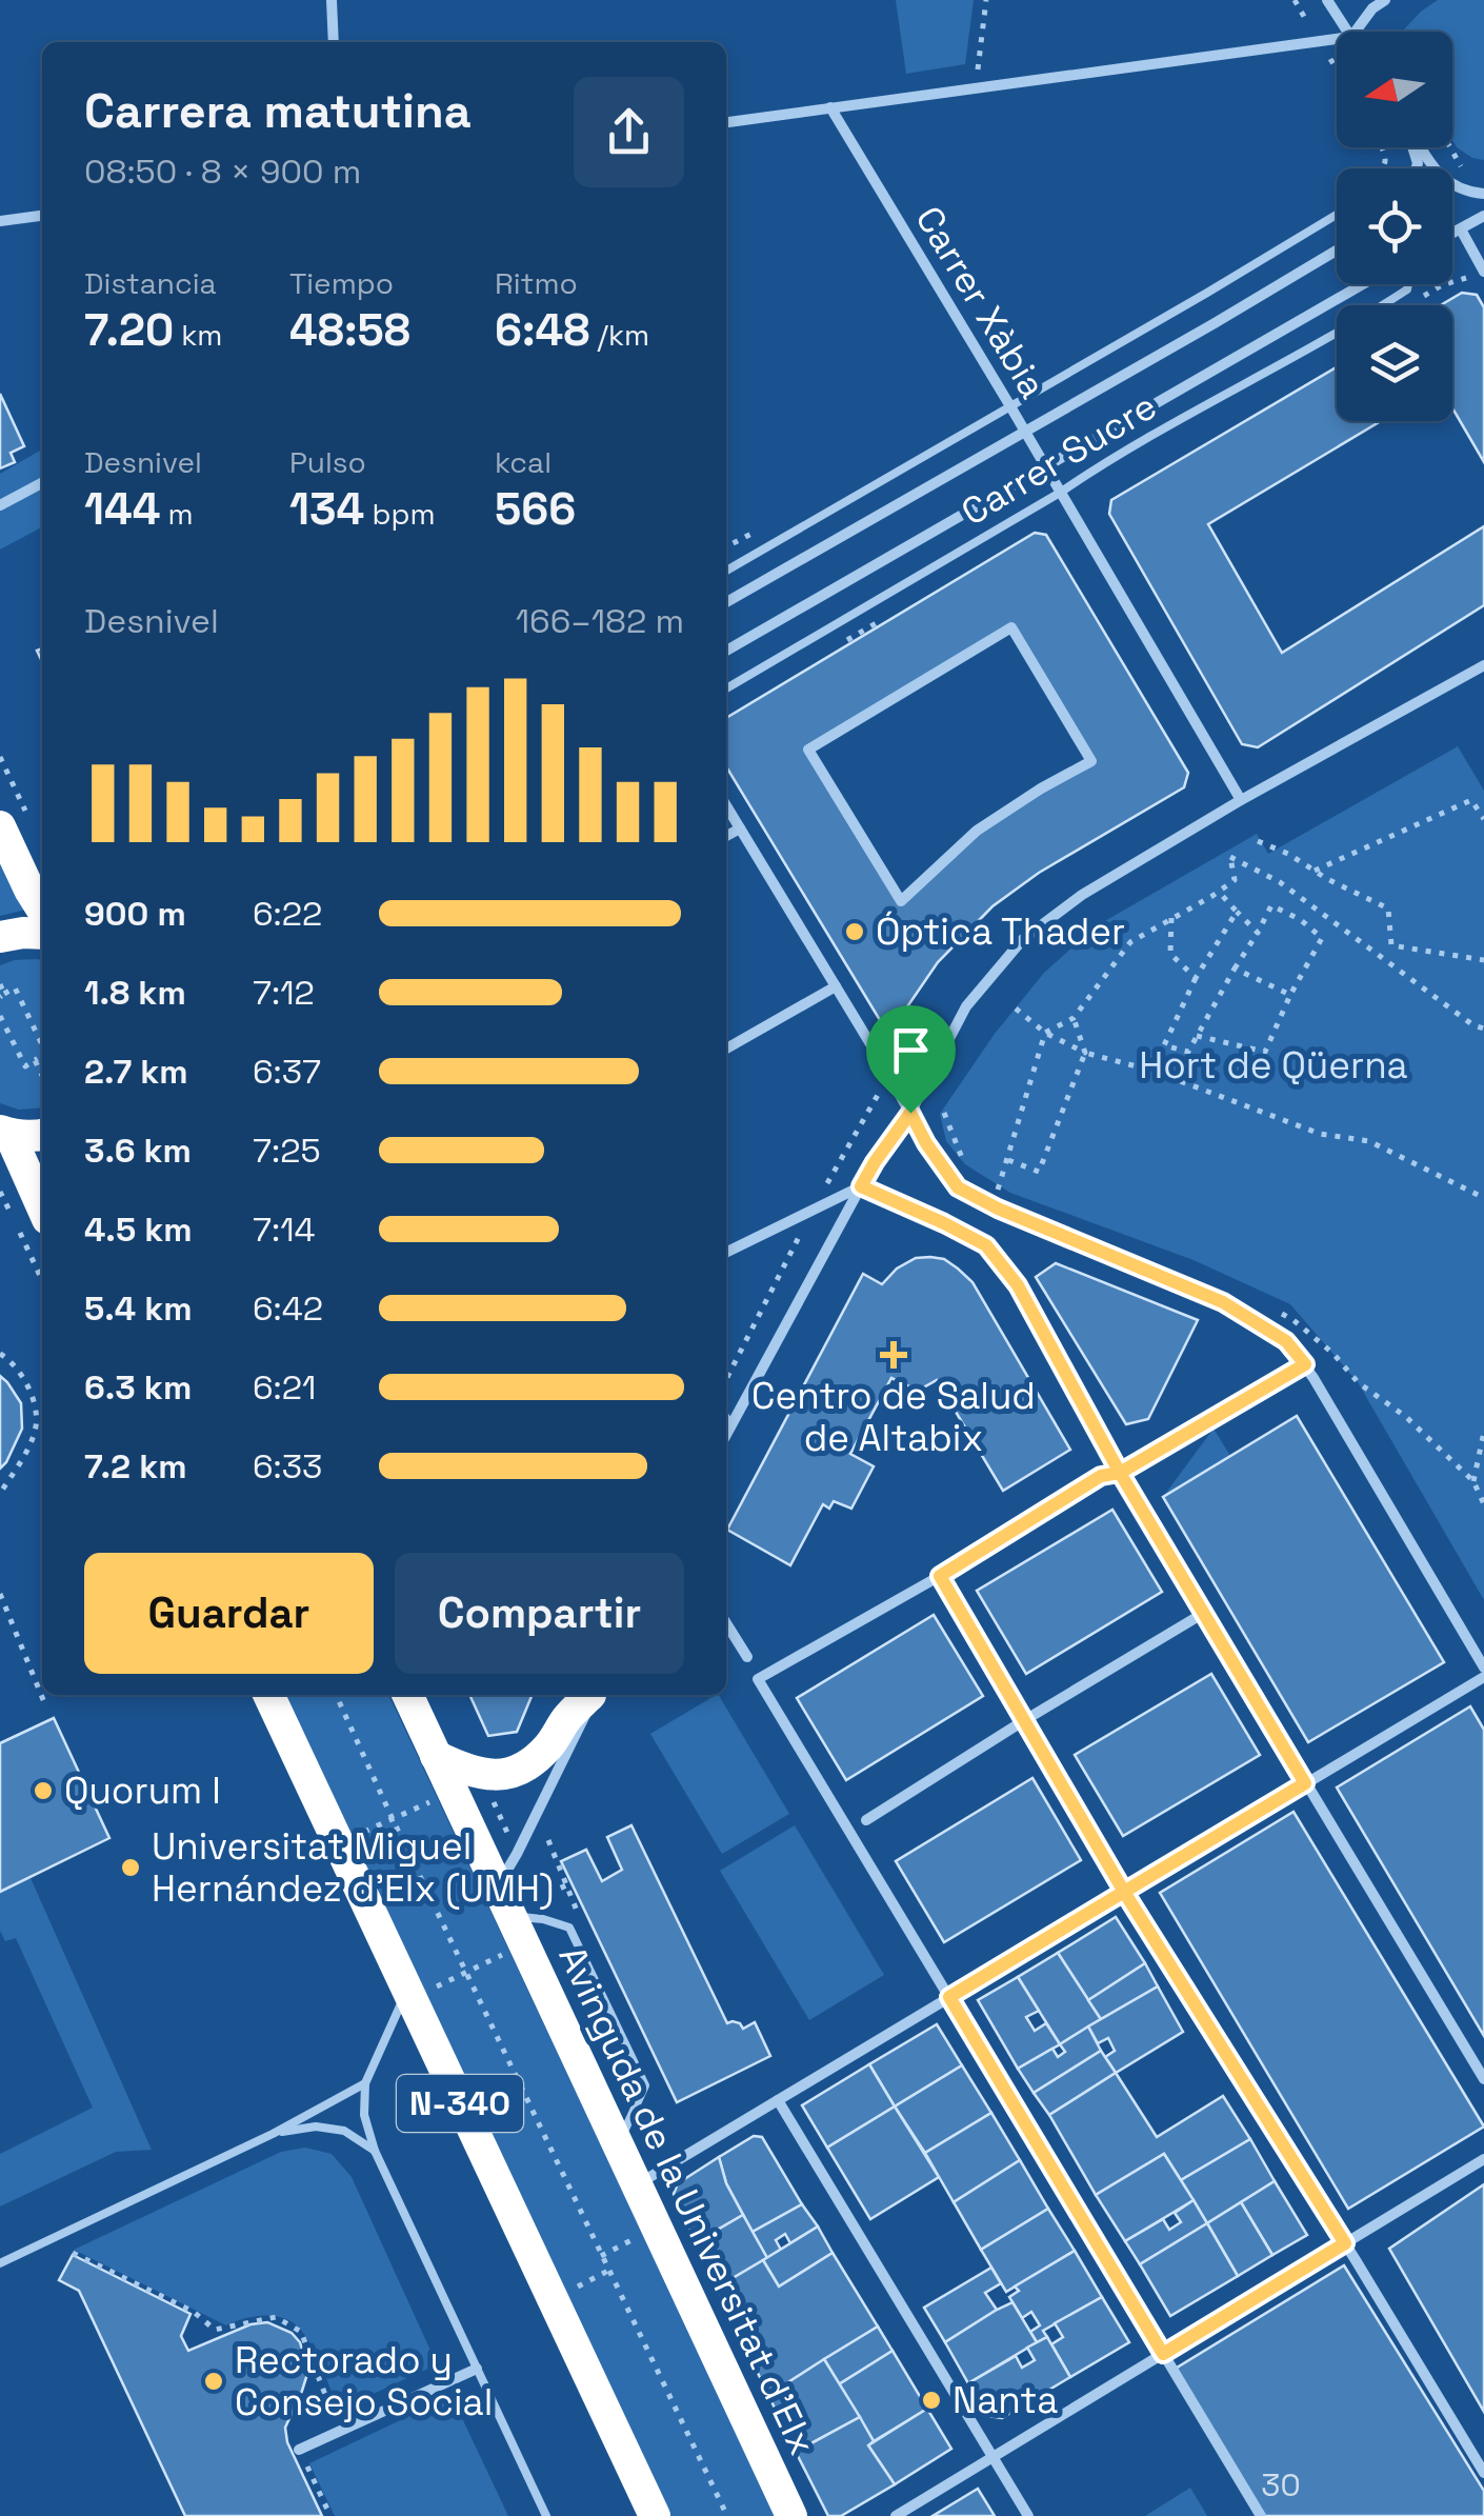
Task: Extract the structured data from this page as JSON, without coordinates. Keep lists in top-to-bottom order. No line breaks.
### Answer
{"streets":{"highway":["N-340","Avinguda de la Universitat d'Elx"],"street":["Carrer Xàbia","Carrer Sucre"]},"crossings":[["Carrer Xàbia","Carrer Sucre"]],"parks":["Hort de Qüerna"],"places":{"other":["Óptica Thader","Quorum I","Universitat Miguel Hernández d'Elx (UMH)","Rectorado y Consejo Social","Nanta"],"health":["Centro de Salud de Altabix"]},"house_numbers":["30"],"north":"left","page":{"heading":["Carrera matutina","08:50 · 8 × 900 m"],"stats":[["Distancia","7.20 km"],["Tiempo","48:58"],["Ritmo","6:48 /km"],["Desnivel","144 m"],["Pulso","134 bpm"],["kcal","566"]],"chart":["Desnivel","166–182 m"],"list":[{"name":"900 m","note":"6:22"},{"name":"1.8 km","note":"7:12"},{"name":"2.7 km","note":"6:37"},{"name":"3.6 km","note":"7:25"},{"name":"4.5 km","note":"7:14"},{"name":"5.4 km","note":"6:42"},{"name":"6.3 km","note":"6:21"},{"name":"7.2 km","note":"6:33"}],"buttons":["Guardar","Compartir"]}}
